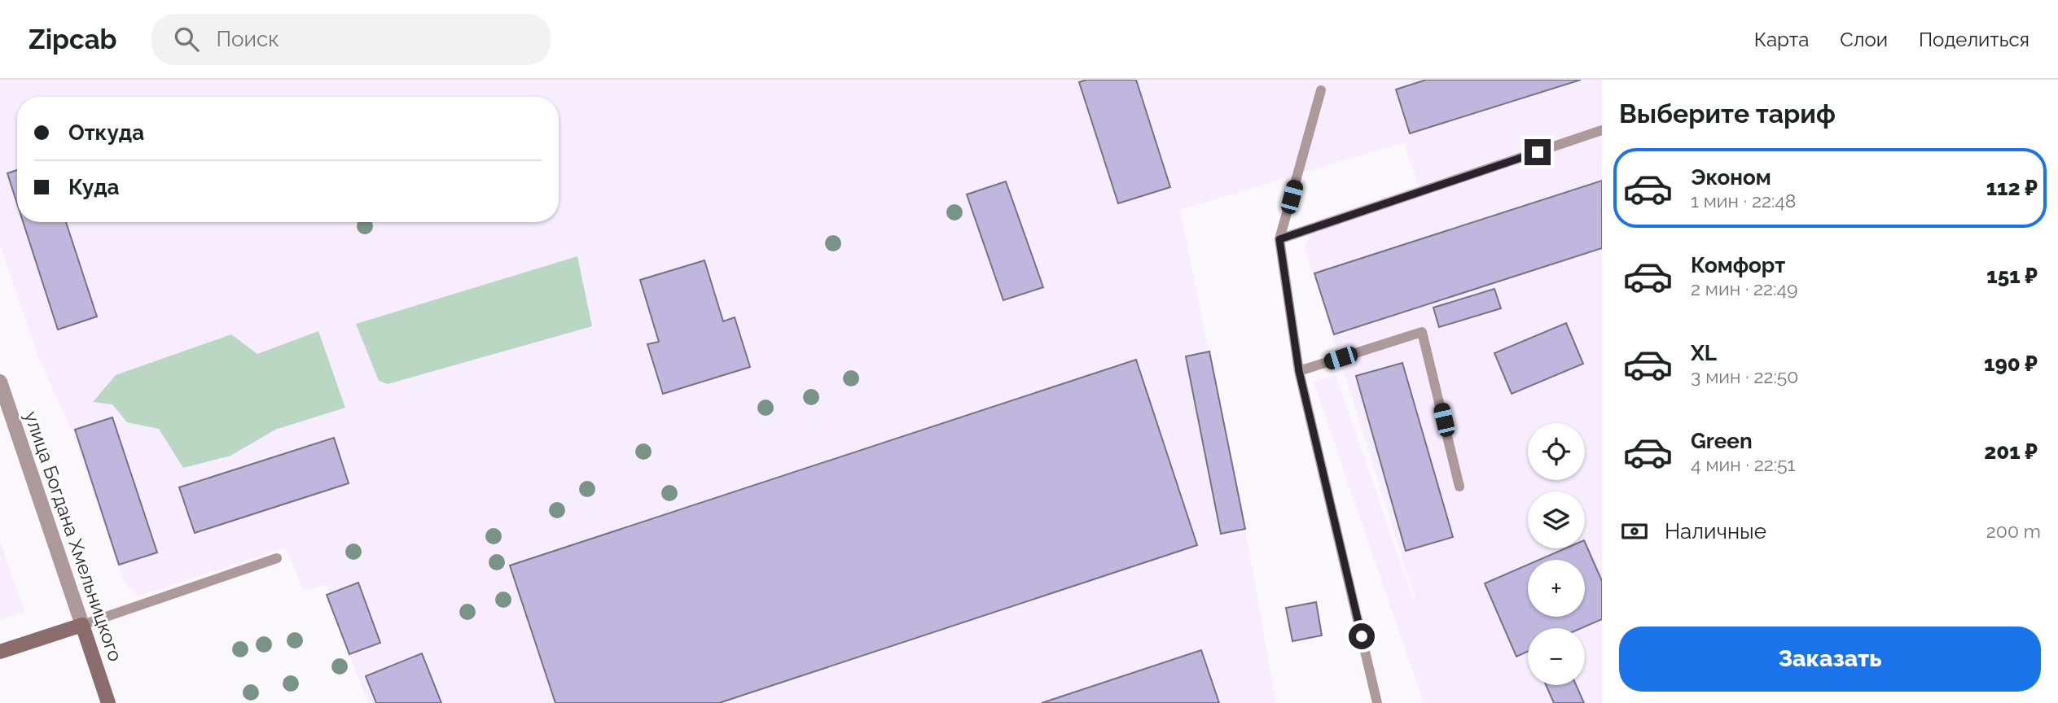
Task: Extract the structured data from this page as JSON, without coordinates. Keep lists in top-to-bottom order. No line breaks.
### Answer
{"streets":{"main road":["улица Богдана Хмельницкого"]},"page":{"header":"Zipcab","search":"Поиск","nav":["Карта","Слои","Поделиться"],"heading":"Выберите тариф","banner":["Откуда","Куда"],"list":[{"name":"Эконом","note":"1 мин · 22:48","value":"112 ₽"},{"name":"Комфорт","note":"2 мин · 22:49","value":"151 ₽"},{"name":"XL","note":"3 мин · 22:50","value":"190 ₽"},{"name":"Green","note":"4 мин · 22:51","value":"201 ₽"}],"map_buttons":["+","−"],"pay":["Наличные","200 m"],"buttons":"Заказать"}}
